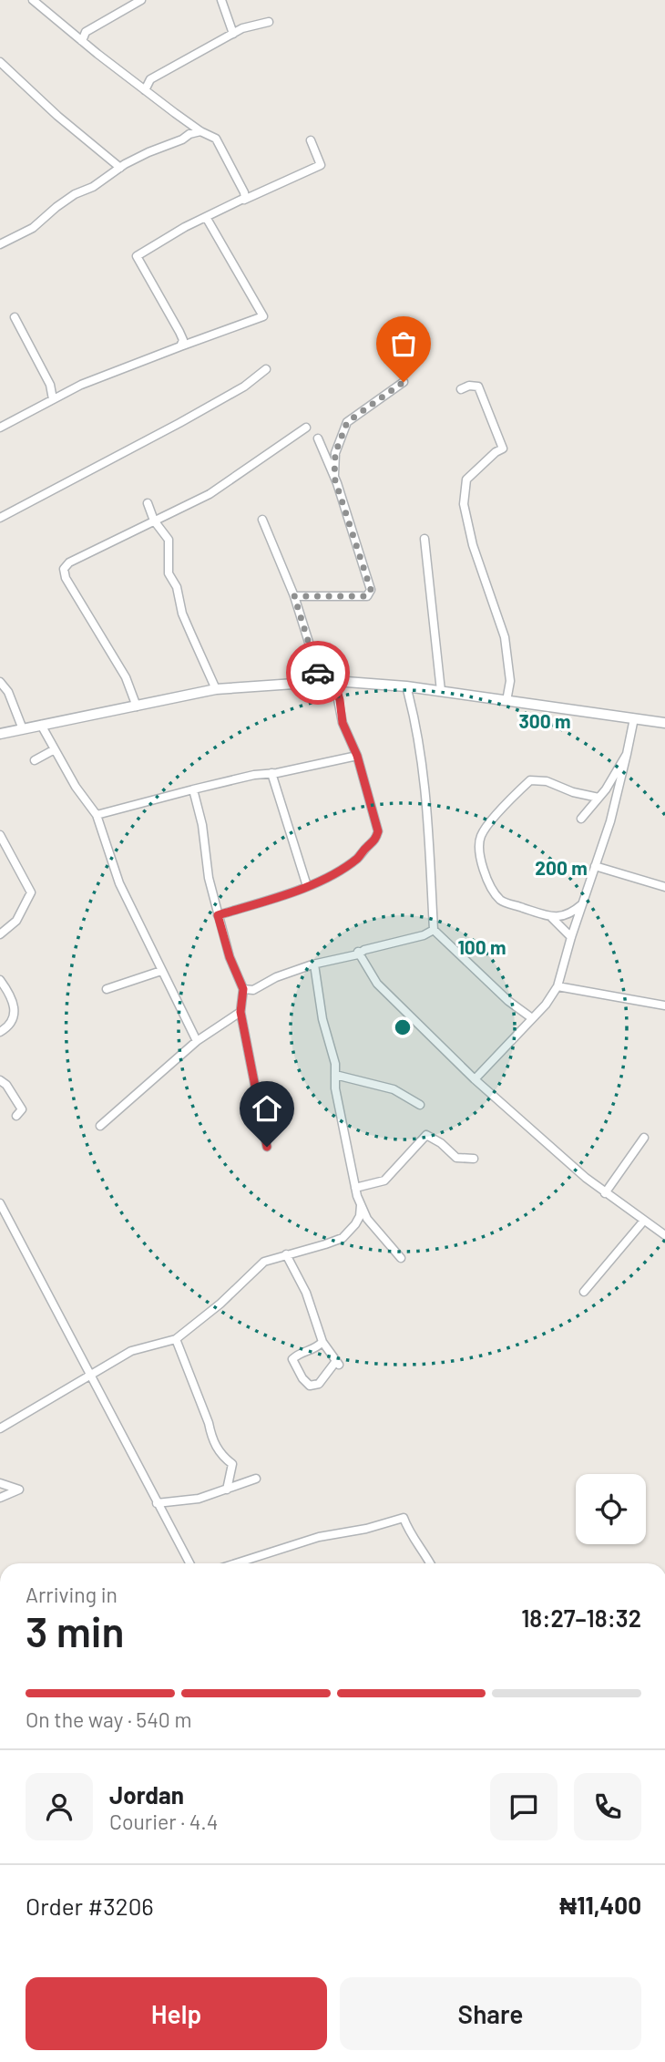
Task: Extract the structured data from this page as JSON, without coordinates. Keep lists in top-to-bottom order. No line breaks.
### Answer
{"page":{"heading":["3 min","Arriving in","18:27–18:32"],"panel":["Jordan","Courier · 4.4","Order #3206","₦11,400"],"bar":"On the way · 540 m","buttons":["Help","Share"]},"rings":["300 m","200 m","100 m"]}
